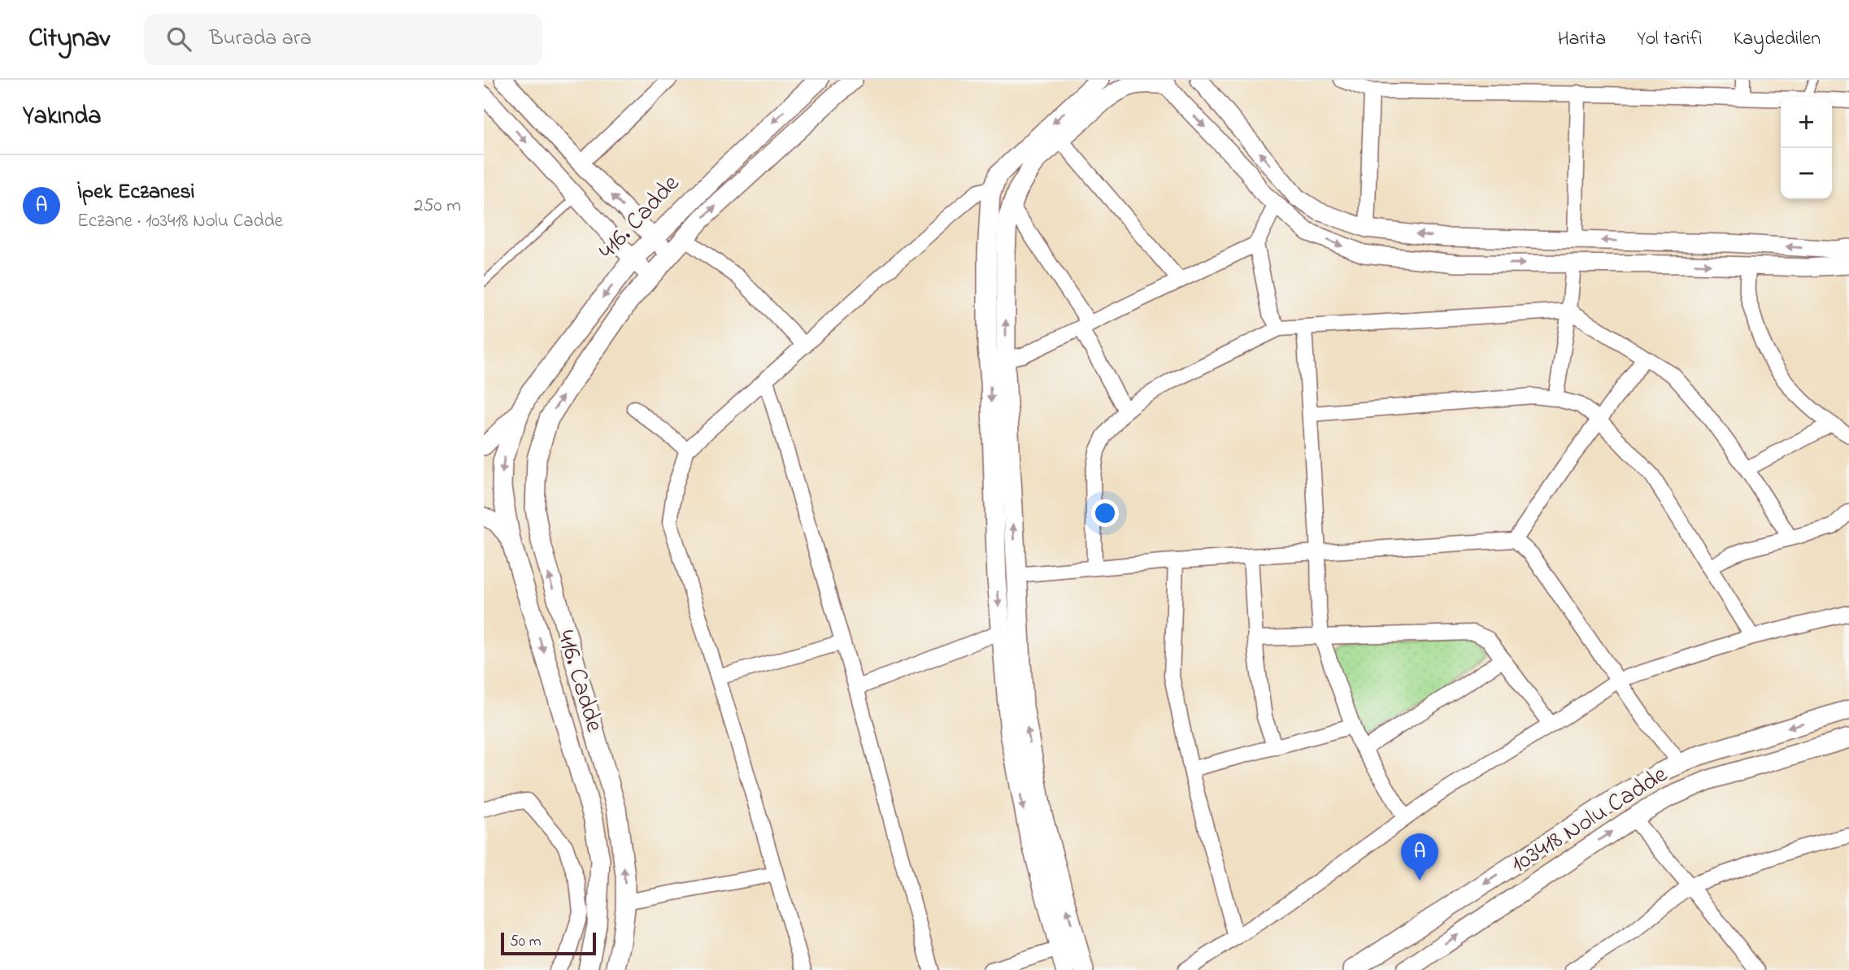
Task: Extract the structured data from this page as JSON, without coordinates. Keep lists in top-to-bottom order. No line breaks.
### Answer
{"streets":{"main road":["416. Cadde","103418 Nolu Cadde"]},"scale_bar":"50 m","page":{"header":"Citynav","search":"Burada ara","nav":["Harita","Yol tarifi","Kaydedilen"],"heading":"Yakında","map_buttons":["+","−"],"list":[{"mark":"A","name":"İpek Eczanesi","note":"Eczane · 103418 Nolu Cadde","value":"250 m"}],"pins":"A","scale":"50 m"}}
